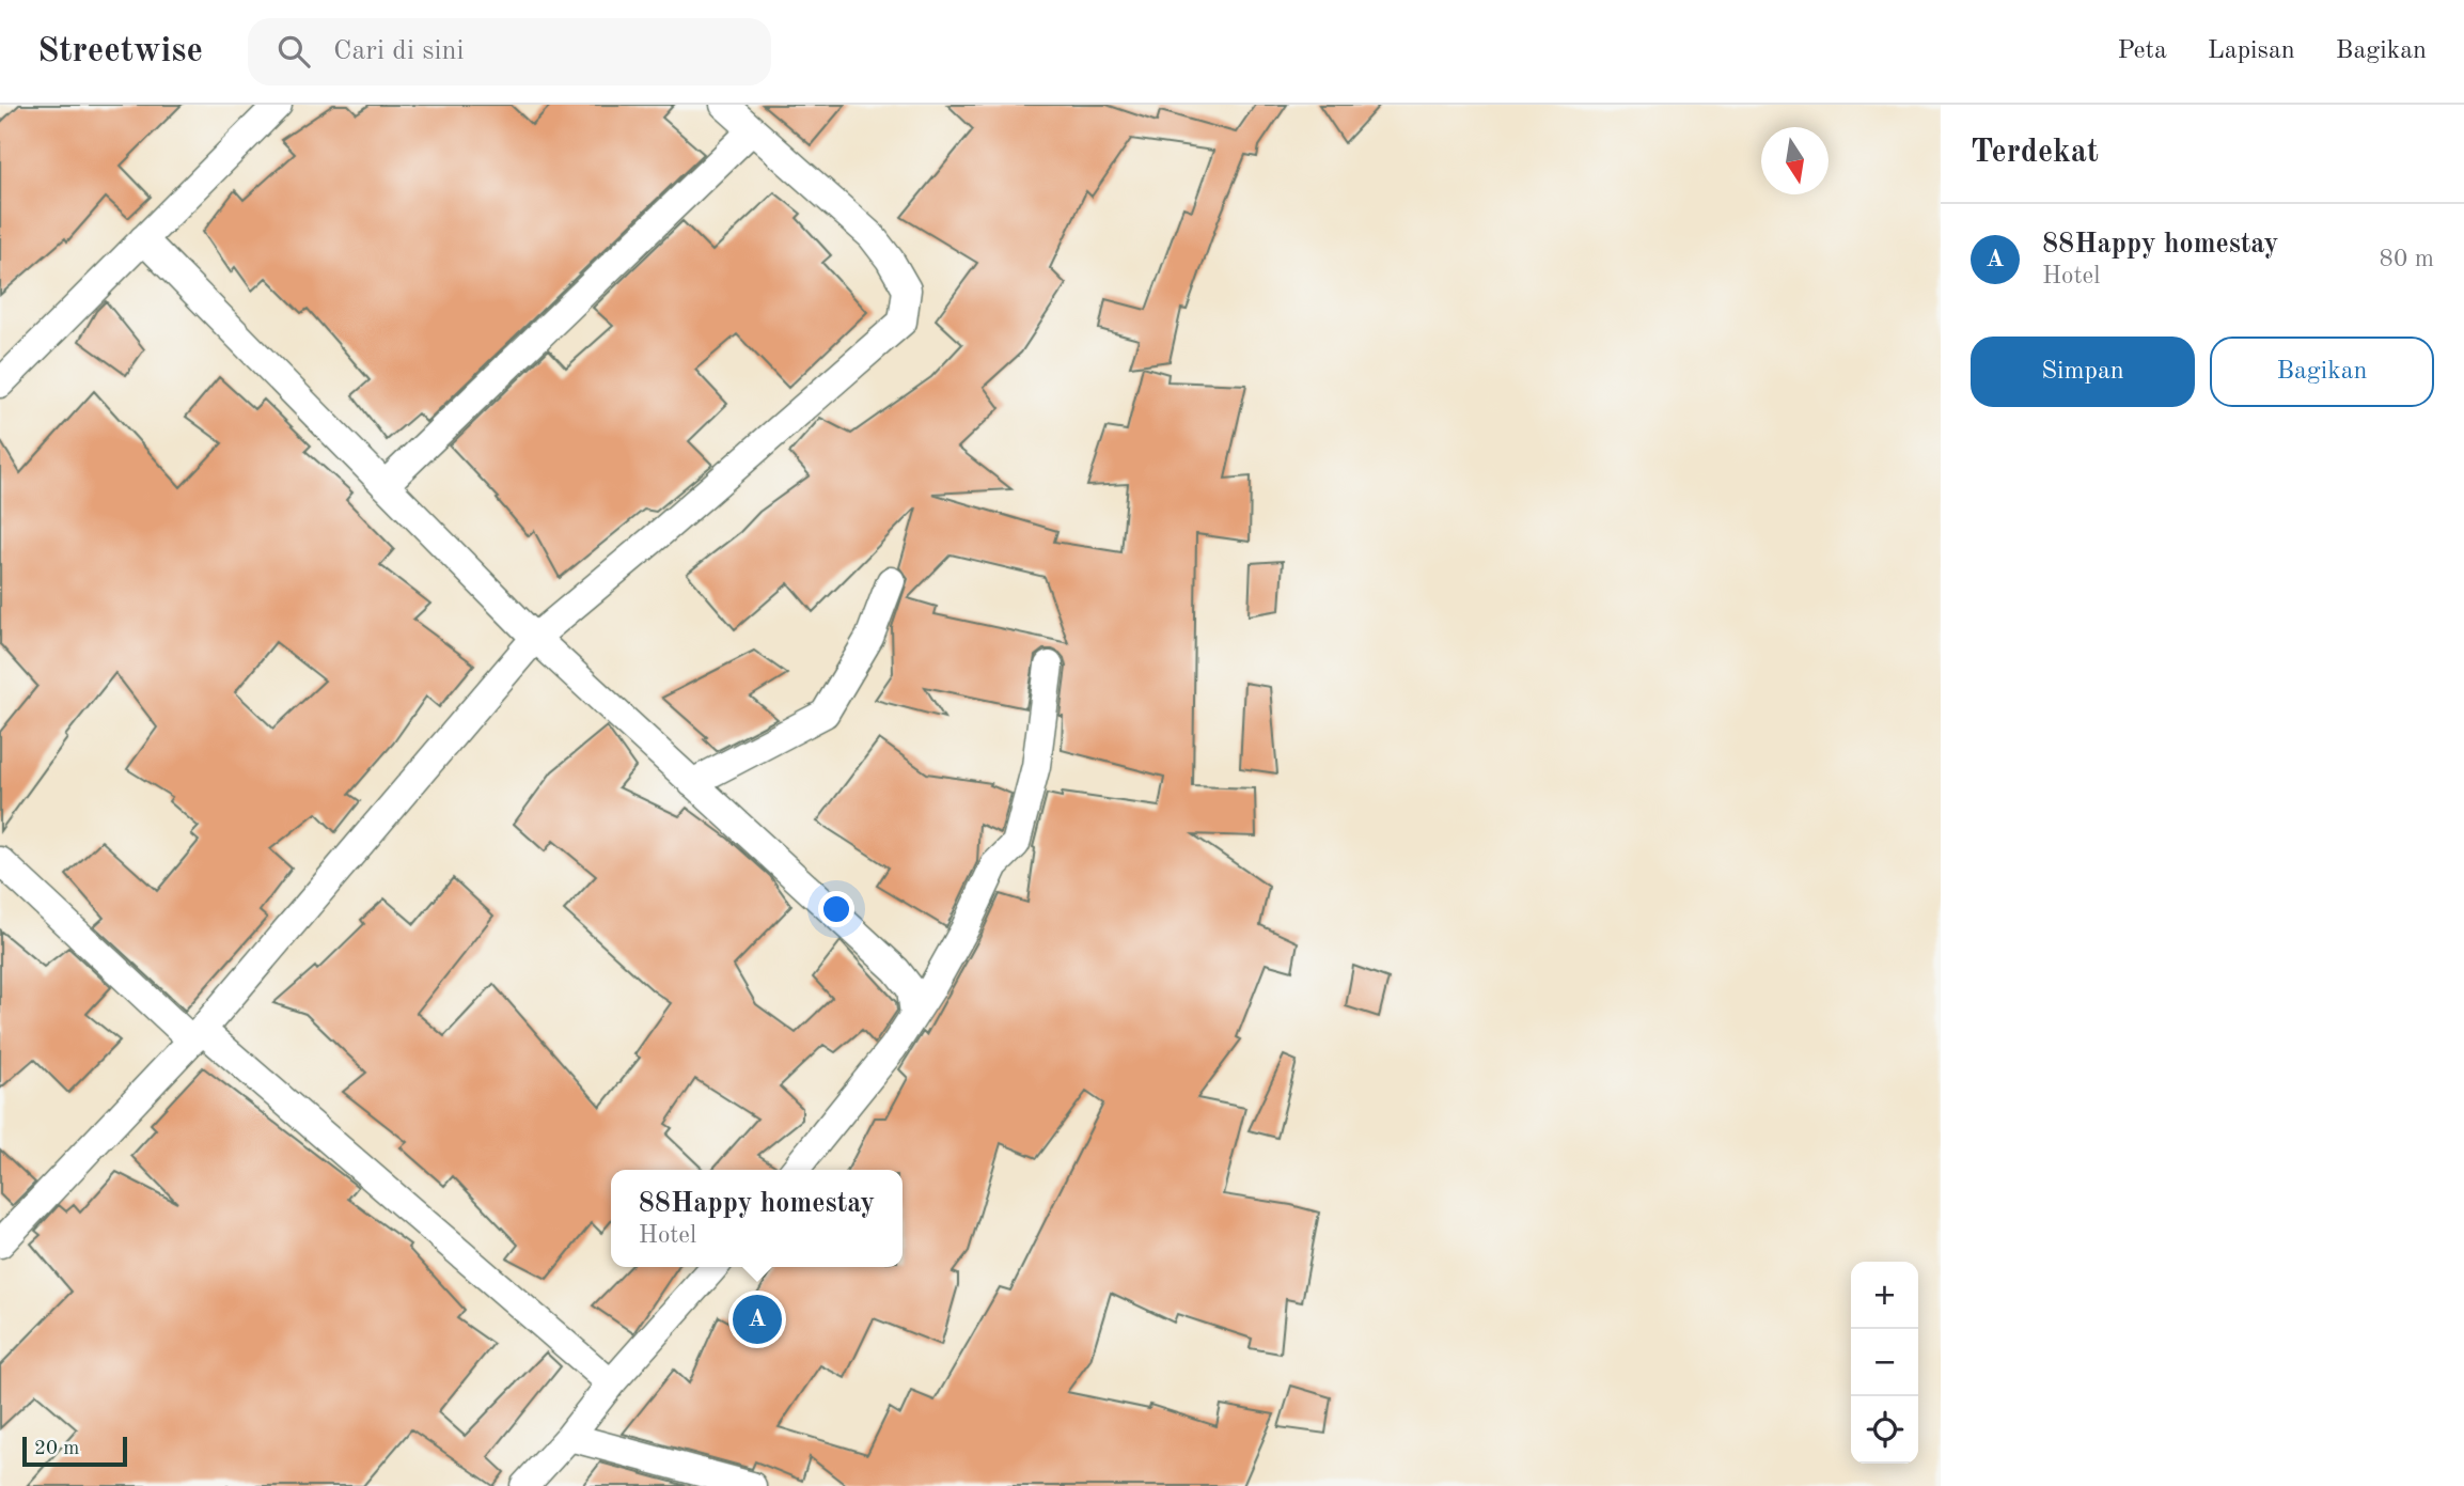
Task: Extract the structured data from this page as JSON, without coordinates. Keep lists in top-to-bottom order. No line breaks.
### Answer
{"scale_bar":"20 m","north":"bottom","page":{"header":"Streetwise","search":"Cari di sini","nav":["Peta","Lapisan","Bagikan"],"heading":"Terdekat","list":[{"mark":"A","name":"88Happy homestay","note":"Hotel","value":"80 m"}],"buttons":["Simpan","Bagikan"],"popup":["88Happy homestay","Hotel"],"map_buttons":["+","−"],"pins":"A","scale":"20 m"}}
